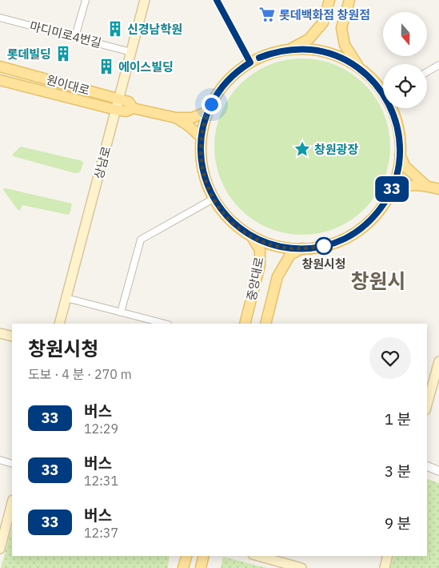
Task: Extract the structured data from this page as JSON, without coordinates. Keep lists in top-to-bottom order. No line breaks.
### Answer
{"streets":{"main road":["원이대로","상남로","중앙대로"],"street":["마디미로4번길"]},"crossings":[["마디미로4번길","상남로"],["원이대로","상남로"]],"districts":["창원시"],"places":{"supermarket":["롯데백화점 창원점"],"building":["신경남학원","롯데빌딩","에이스빌딩"],"place":["창원광장"],"other":["창원시청"]},"lines":["bus line 33"],"north":"bottom","page":{"on_map":"33","heading":["창원시청","도보 · 4 분 · 270 m"],"list":[{"mark":"33","name":"버스","note":"12:29","value":"1 분"},{"mark":"33","name":"버스","note":"12:31","value":"3 분"},{"mark":"33","name":"버스","note":"12:37","value":"9 분"}]}}
